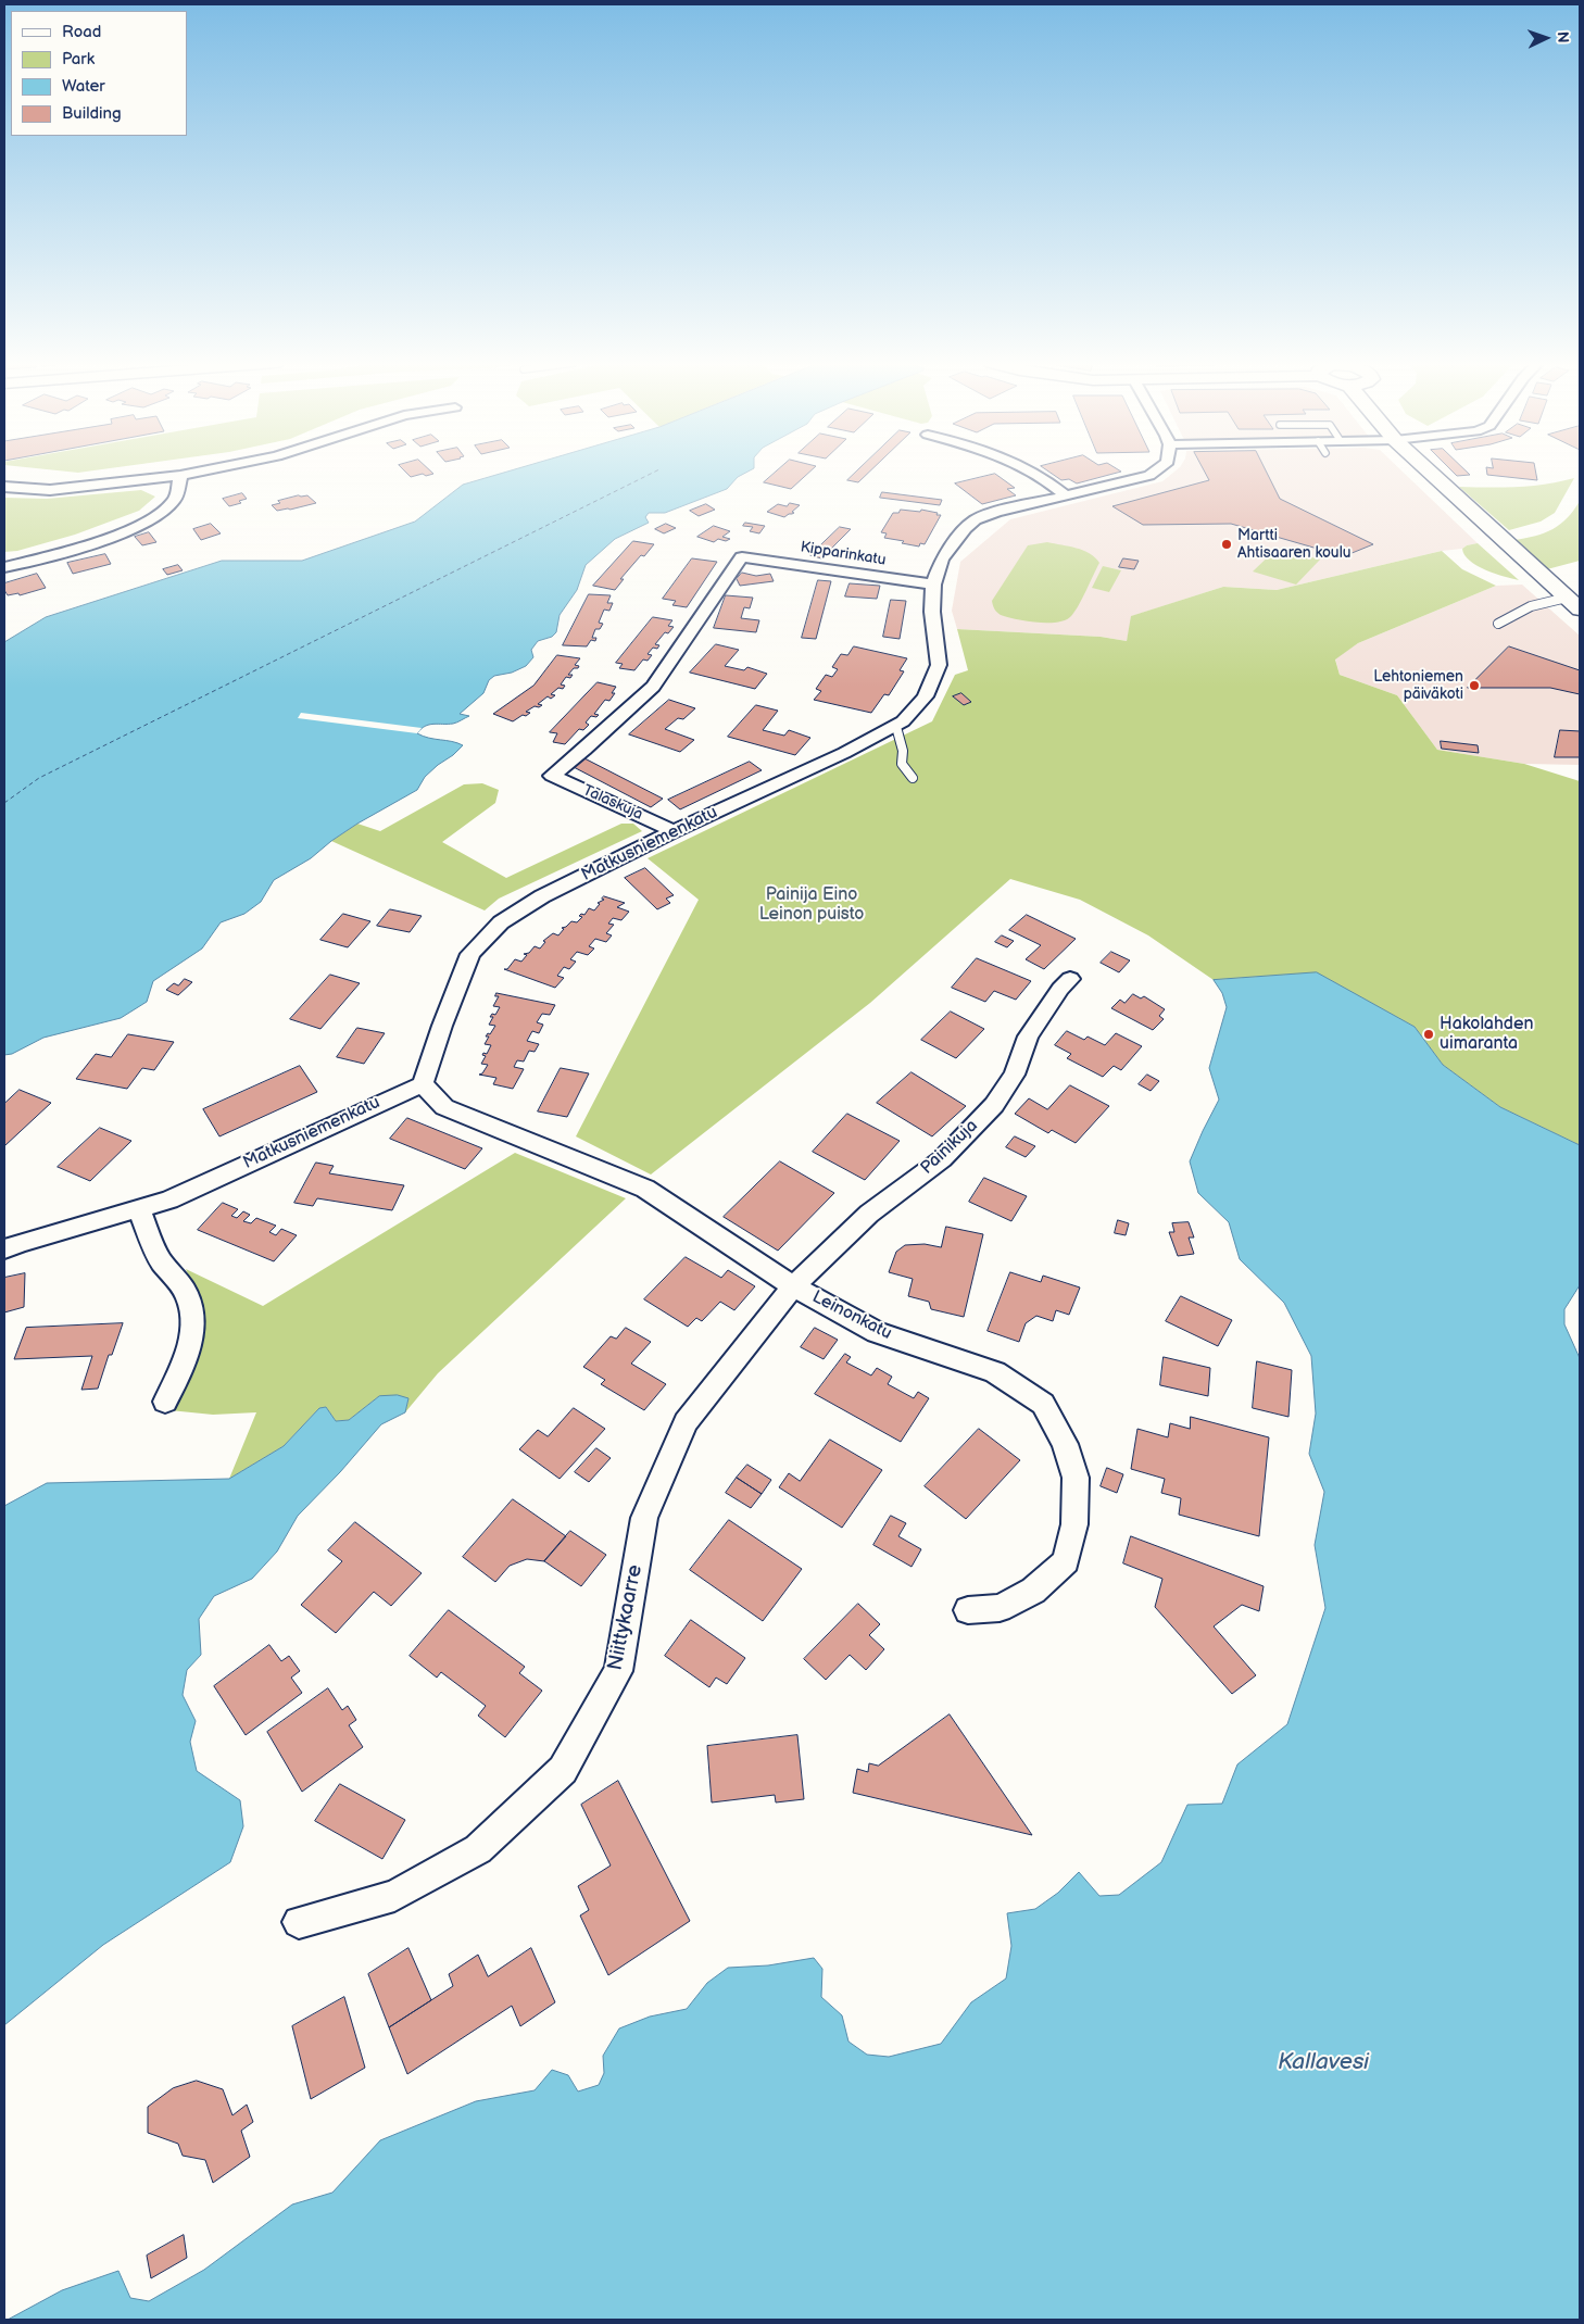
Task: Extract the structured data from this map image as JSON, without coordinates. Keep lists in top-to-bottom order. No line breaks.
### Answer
{"streets":{"street":["Kipparinkatu","Talaskuja","Matkusniemenkatu","Painikuja","Leinonkatu","Niittykaarre"]},"crossings":[["Kipparinkatu","Talaskuja"],["Kipparinkatu","Matkusniemenkatu"],["Talaskuja","Matkusniemenkatu"],["Matkusniemenkatu","Leinonkatu"],["Painikuja","Leinonkatu"],["Painikuja","Niittykaarre"],["Leinonkatu","Niittykaarre"]],"water":["Kallavesi"],"parks":["Painija Eino Leinon puisto"],"places":["Martti Ahtisaaren koulu","Lehtoniemen päiväkoti","Hakolahden uimaranta"],"legend":["Road","Park","Water","Building"],"north":"right"}
